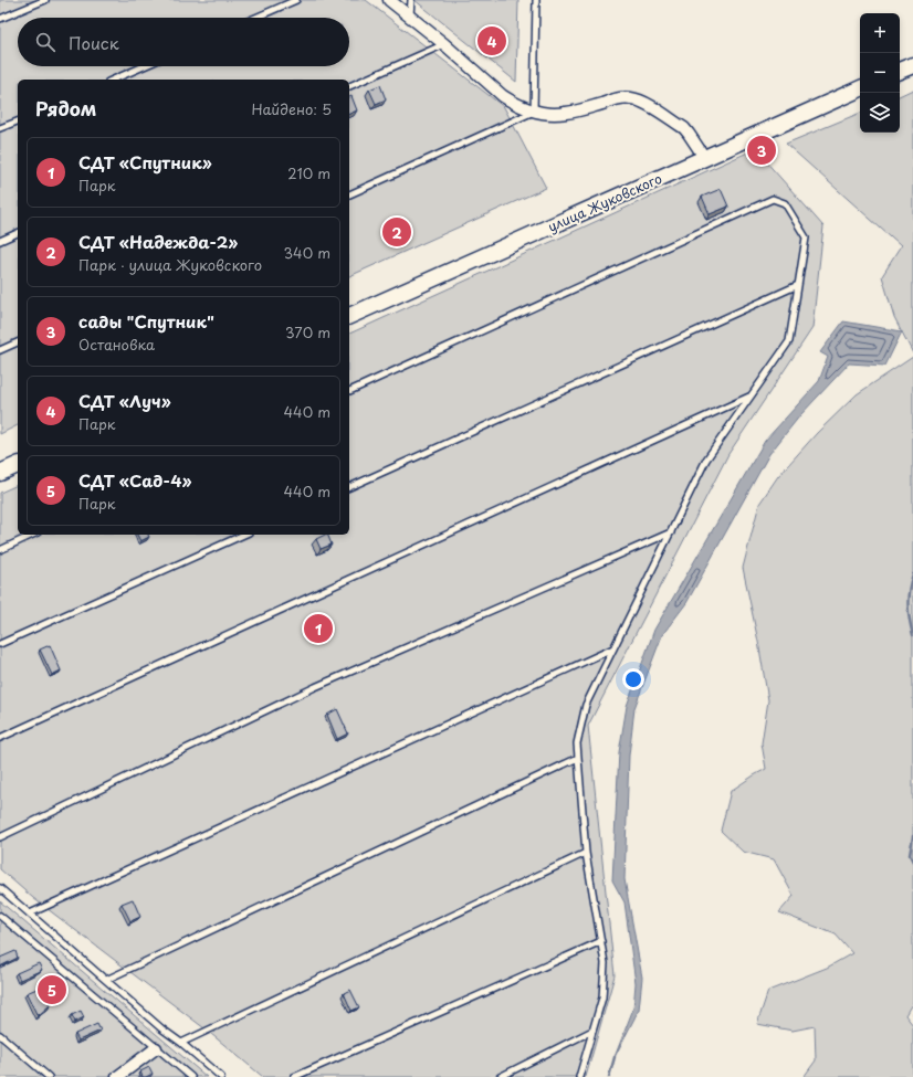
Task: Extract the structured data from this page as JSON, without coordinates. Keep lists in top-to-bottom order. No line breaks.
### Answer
{"streets":{"main road":["улица Жуковского"]},"page":{"map_buttons":["+","−"],"search":"Поиск","pins":["4","3","2","1","5"],"heading":["Рядом","Найдено: 5"],"list":[{"mark":"1","name":"СДТ «Спутник»","note":"Парк","value":"210 m"},{"mark":"2","name":"СДТ «Надежда-2»","note":"Парк · улица Жуковского","value":"340 m"},{"mark":"3","name":"сады \"Спутник\"","note":"Остановка","value":"370 m"},{"mark":"4","name":"СДТ «Луч»","note":"Парк","value":"440 m"},{"mark":"5","name":"СДТ «Сад-4»","note":"Парк","value":"440 m"}]}}
